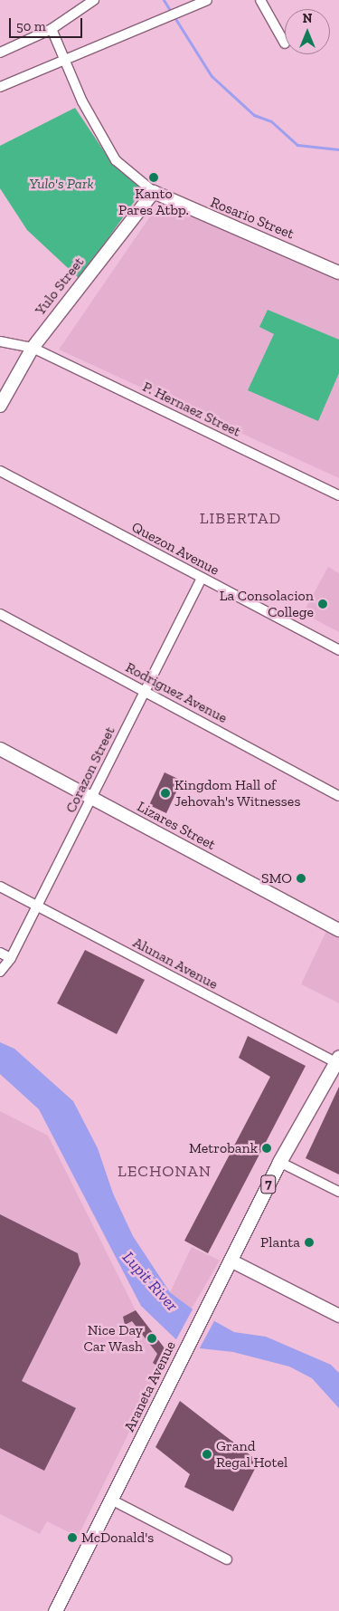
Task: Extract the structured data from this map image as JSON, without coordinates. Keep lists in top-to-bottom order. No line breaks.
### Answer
{"streets":{"main road":["7","Araneta Avenue"],"street":["Rosario Street","Yulo Street","P. Hernaez Street","Quezon Avenue","Rodriguez Avenue","Corazon Street","Lizares Street","Alunan Avenue"]},"crossings":[["Rosario Street","Yulo Street"],["Yulo Street","P. Hernaez Street"],["Quezon Avenue","Corazon Street"],["Rodriguez Avenue","Corazon Street"],["Corazon Street","Lizares Street"],["Corazon Street","Alunan Avenue"],["Alunan Avenue","Araneta Avenue"]],"districts":["LIBERTAD","LECHONAN"],"water":["Lupit River"],"parks":["Yulo's Park"],"places":["Kanto Pares Atbp.","La Consolacion College","Kingdom Hall of Jehovah's Witnesses","SMO","Metrobank","Planta","Nice Day Car Wash","Grand Regal Hotel","McDonald's"],"scale_bar":"50 m","north":"top"}
